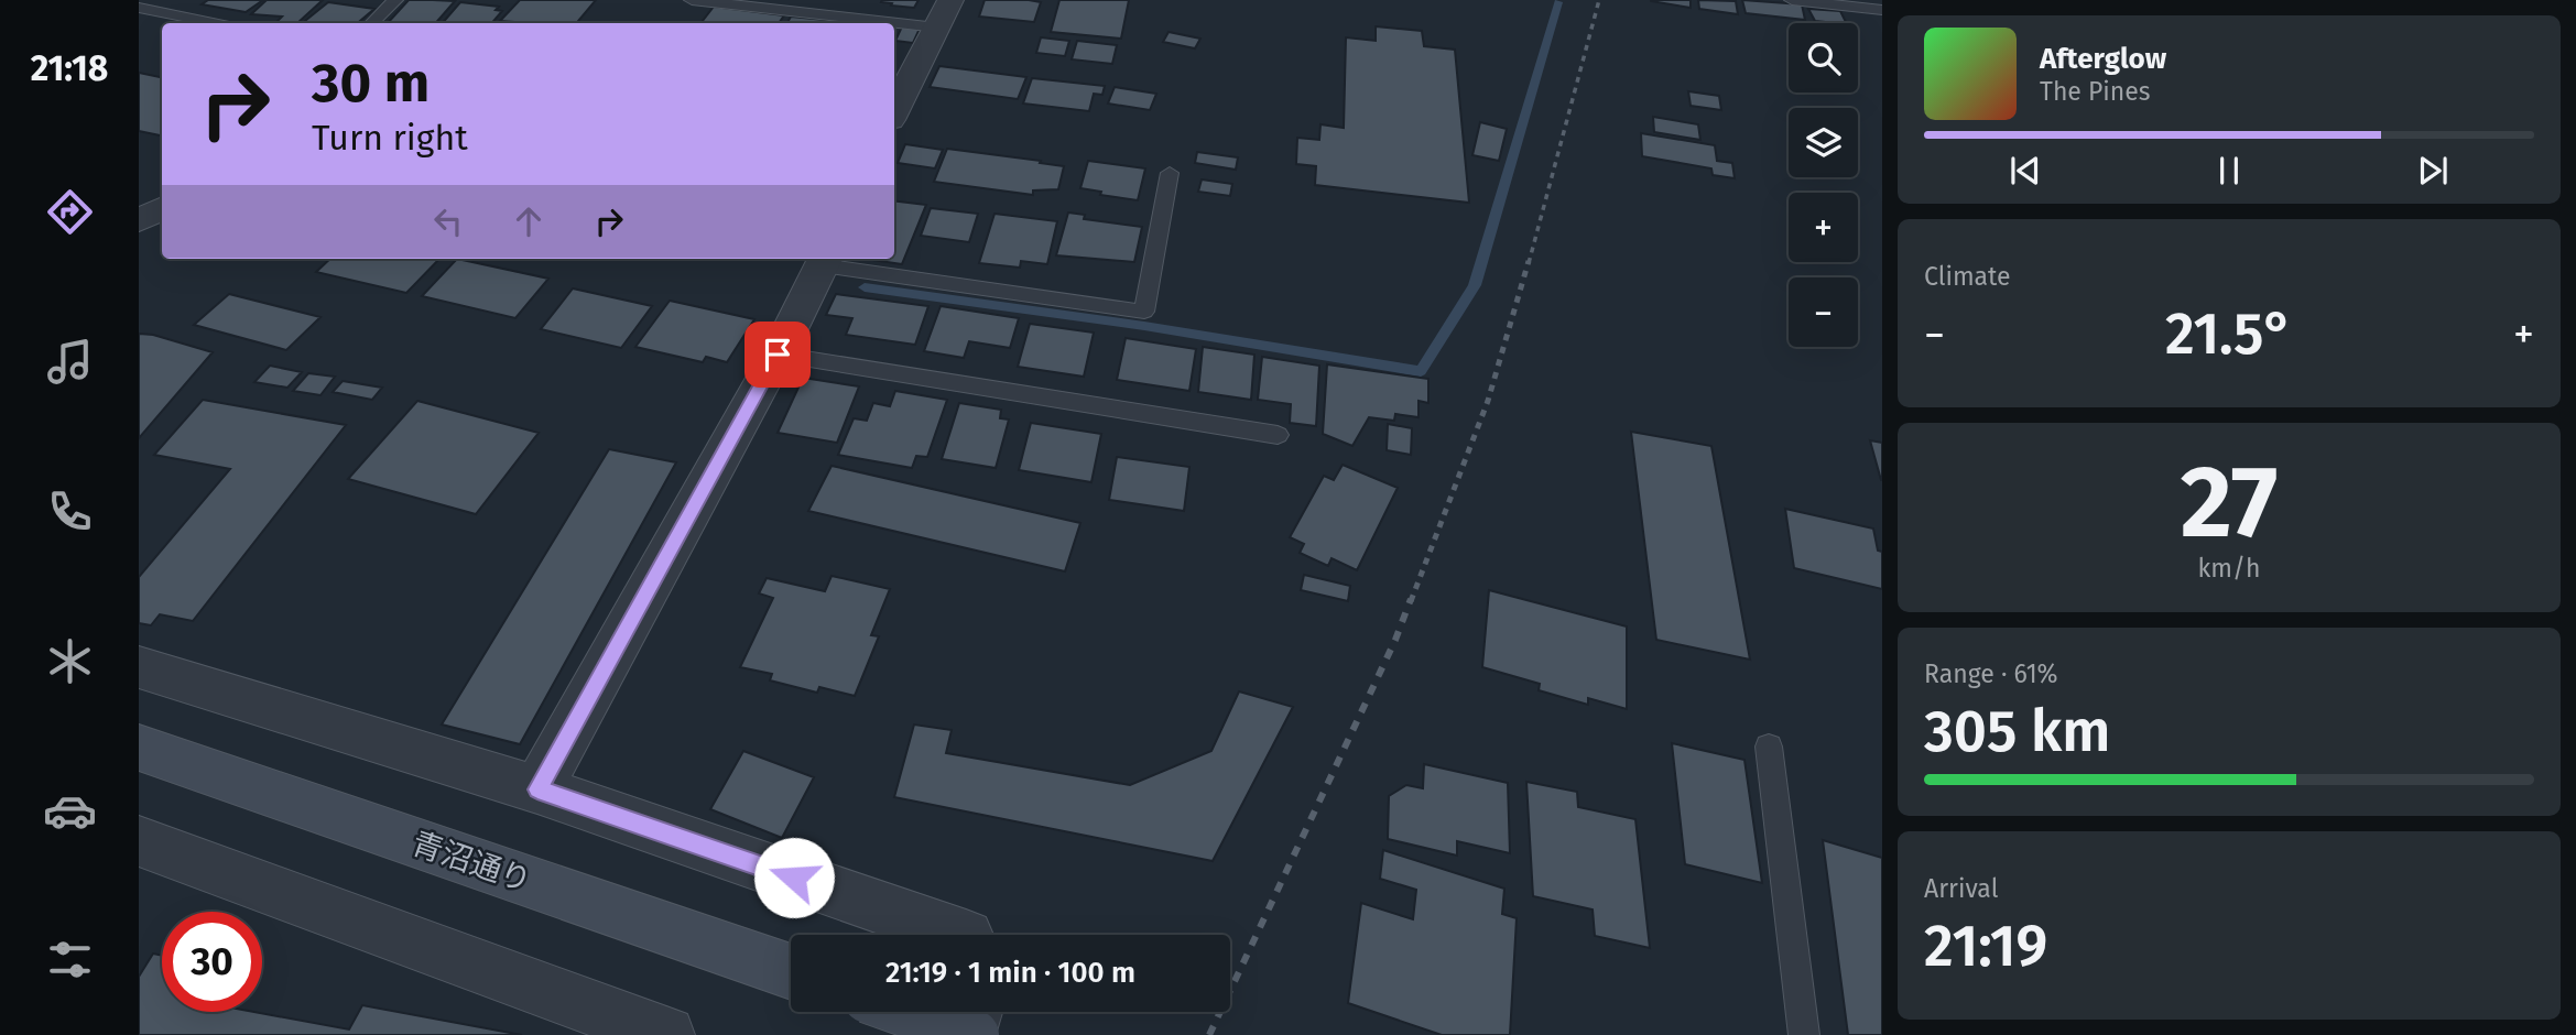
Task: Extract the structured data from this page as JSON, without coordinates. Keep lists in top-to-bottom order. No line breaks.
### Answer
{"streets":{"street":["青沼通り"]},"page":{"tabs":"21:18","map_buttons":["+","−"],"turn":["30 m","Turn right"],"song":["Afterglow","The Pines"],"tile":["Climate",["27","km/h"],["Range · 61%","305 km"],["Arrival","21:19"]],"heat":["−","21.5°","+"],"limit":"30","trip":"21:19 · 1 min · 100 m"}}
